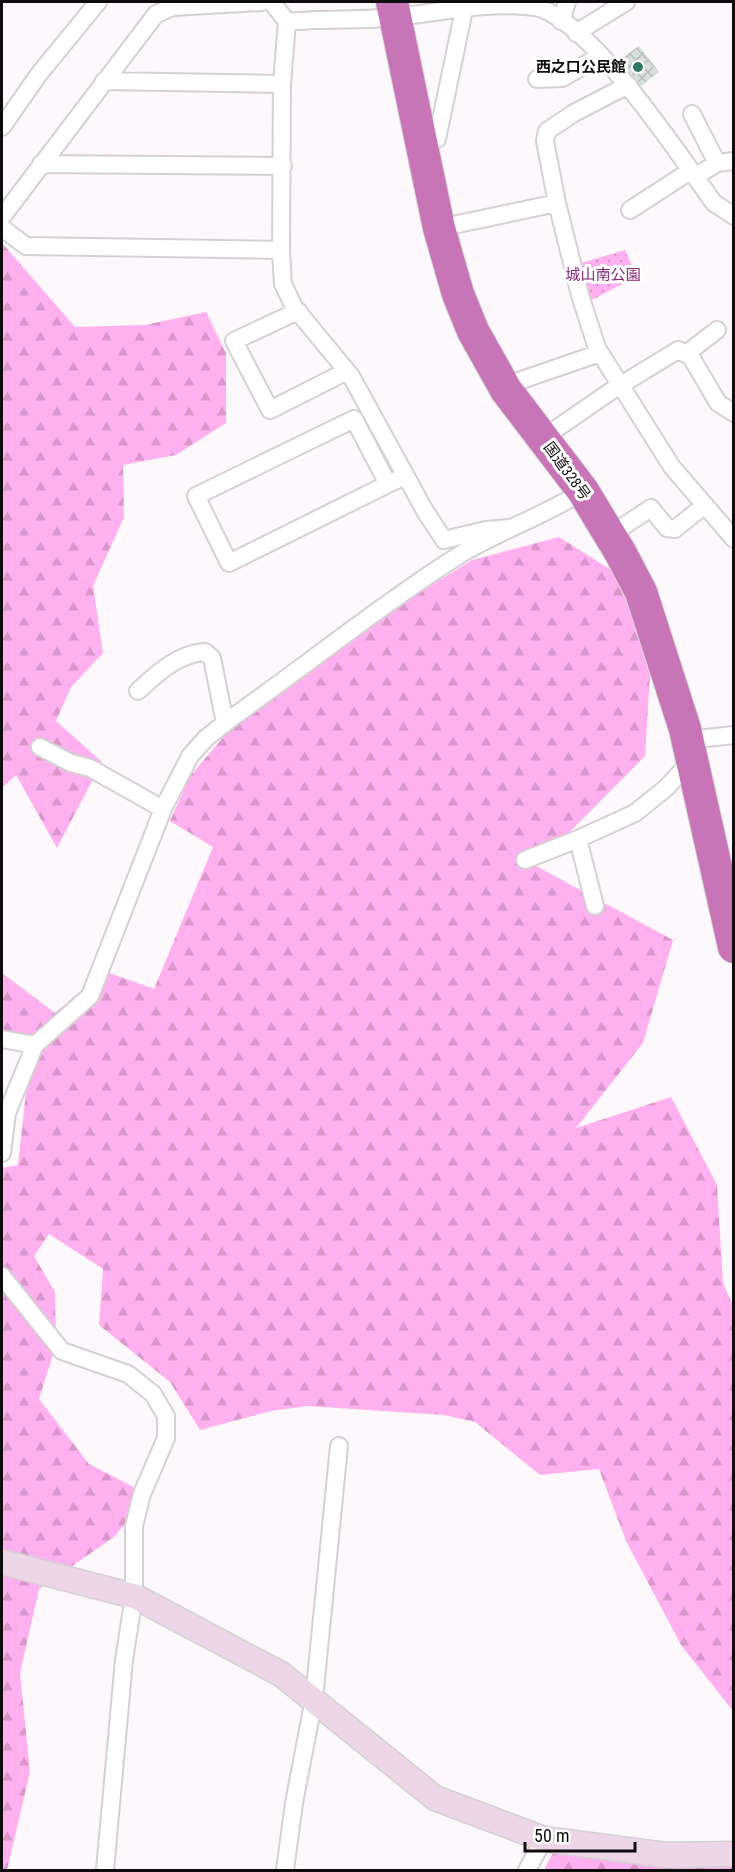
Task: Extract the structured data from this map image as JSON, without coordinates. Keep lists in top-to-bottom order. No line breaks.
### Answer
{"streets":{"highway":["国道328号"]},"parks":["城山南公園"],"places":["西之口公民館"],"scale_bar":"50 m"}
